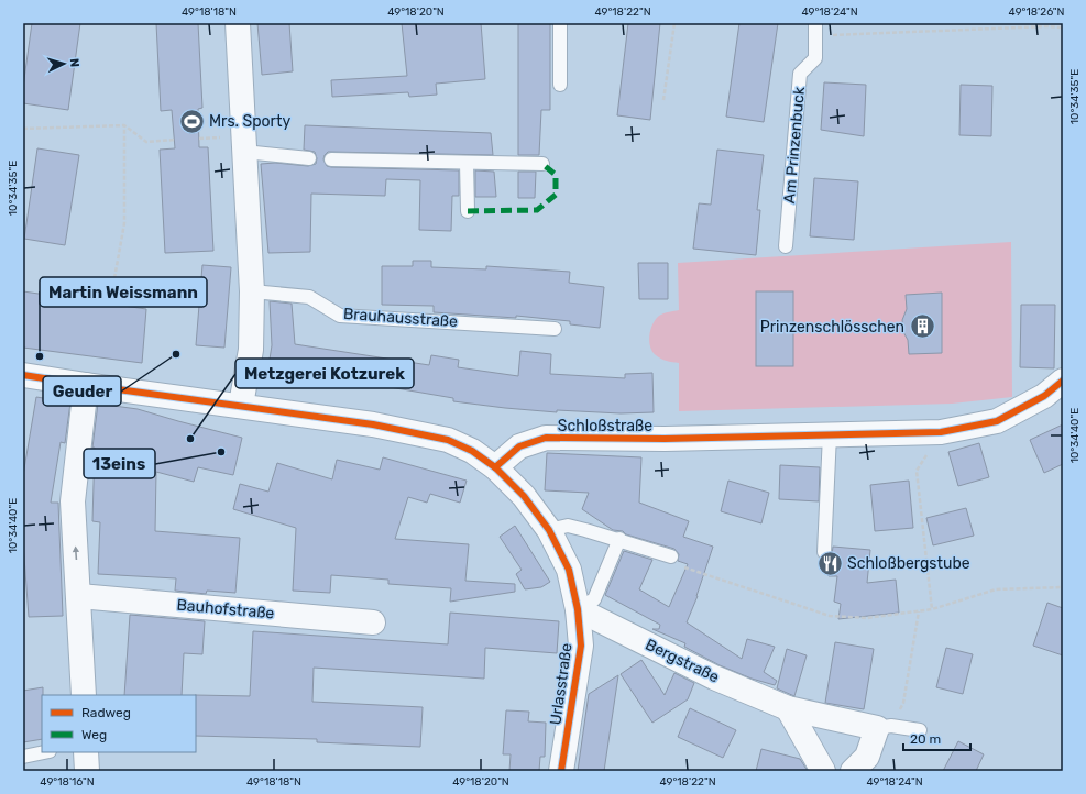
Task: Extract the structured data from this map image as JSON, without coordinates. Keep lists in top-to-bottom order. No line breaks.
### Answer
{"streets":{"street":["Schloßstraße","Bauhofstraße","Bergstraße","Urlasstraße"],"lane":["Am Prinzenbuck","Brauhausstraße"]},"crossings":[["Schloßstraße","Urlasstraße"],["Bergstraße","Urlasstraße"]],"places":{"sports":["Mrs. Sporty"],"building":["Prinzenschlösschen"],"other":["Geuder","Martin Weissmann","Metzgerei Kotzurek","13eins"],"restaurant":["Schloßbergstube"]},"legend":["Radweg","Weg"],"scale_bar":"20 m","north":"right","coordinates":["49°18'18\"N","49°18'20\"N","49°18'22\"N","49°18'24\"N","49°18'26\"N","10°34'35\"E","10°34'40\"E","49°18'16\"N"]}
